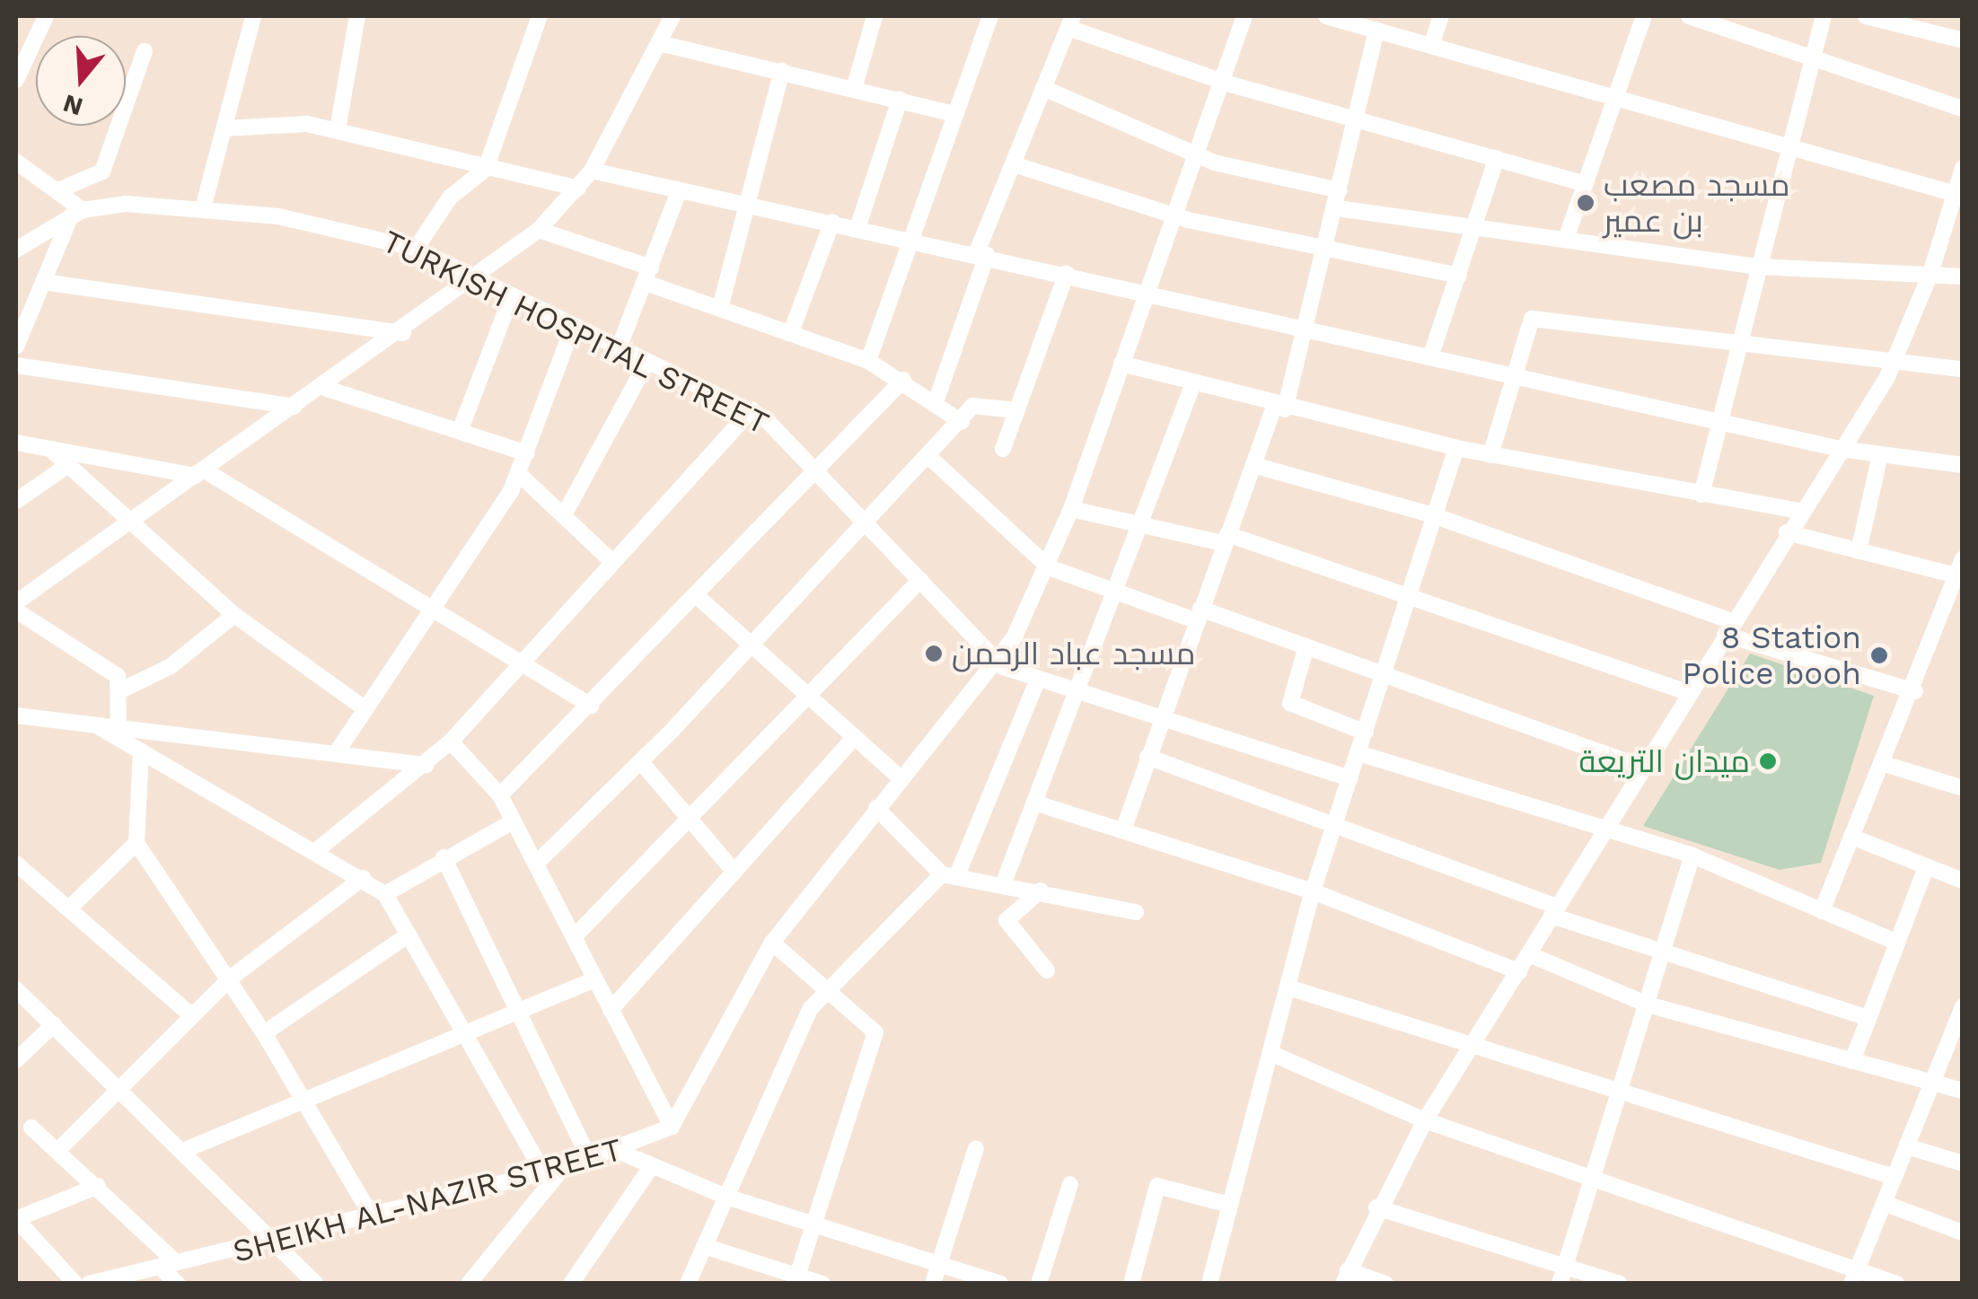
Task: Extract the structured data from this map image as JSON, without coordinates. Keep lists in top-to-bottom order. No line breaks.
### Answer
{"streets":{"street":["TURKISH HOSPITAL STREET","SHEIKH AL-NAZIR STREET"]},"places":["مسجد مصعب بن عمير","مسجد عباد الرحمن","8 Station Police booh","ميدان التريعة"],"north":"bottom"}
